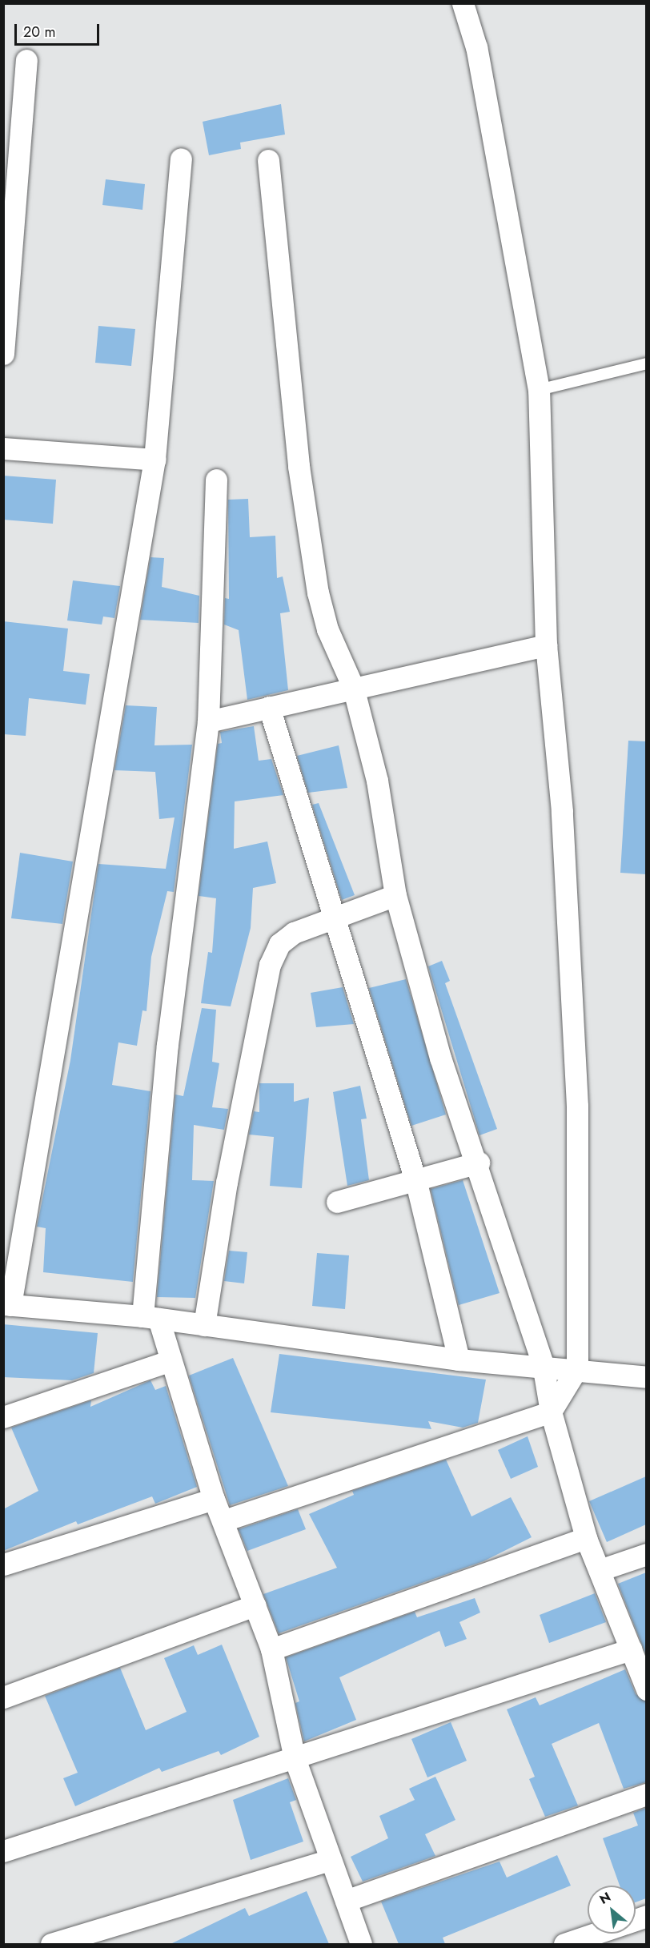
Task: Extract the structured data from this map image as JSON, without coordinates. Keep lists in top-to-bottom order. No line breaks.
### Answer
{"scale_bar":"20 m","north":"top left"}
